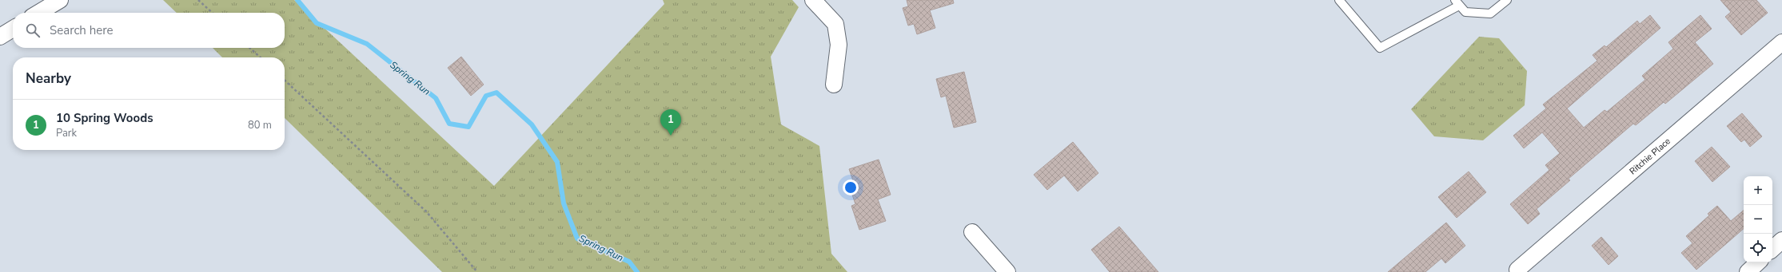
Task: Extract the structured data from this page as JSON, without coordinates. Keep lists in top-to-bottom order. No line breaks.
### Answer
{"streets":{"street":["Ritchie Place"]},"water":["Spring Run"],"page":{"search":"Search here","heading":"Nearby","list":[{"mark":"1","name":"10 Spring Woods","note":"Park","value":"80 m"}],"pins":"1","map_buttons":["+","−"]}}
